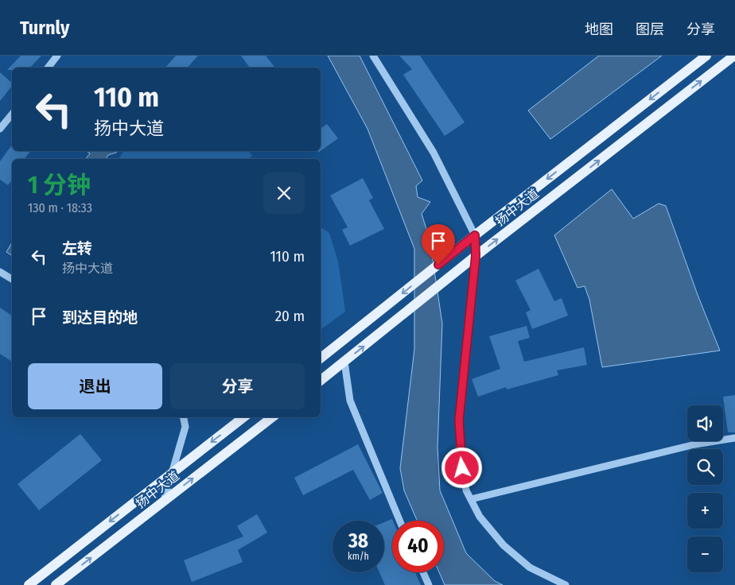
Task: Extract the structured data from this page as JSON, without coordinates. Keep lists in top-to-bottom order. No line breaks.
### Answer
{"streets":{"main road":["扬中大道"]},"page":{"header":"Turnly","nav":["地图","图层","分享"],"turn":["110 m","扬中大道"],"heading":["1 分钟","130 m · 18:33"],"list":[{"name":"左转","note":"扬中大道","value":"110 m"},{"name":"到达目的地","value":"20 m"}],"buttons":["退出","分享"],"map_buttons":["+","−"],"speed":"38 km/h","limit":"40"}}
